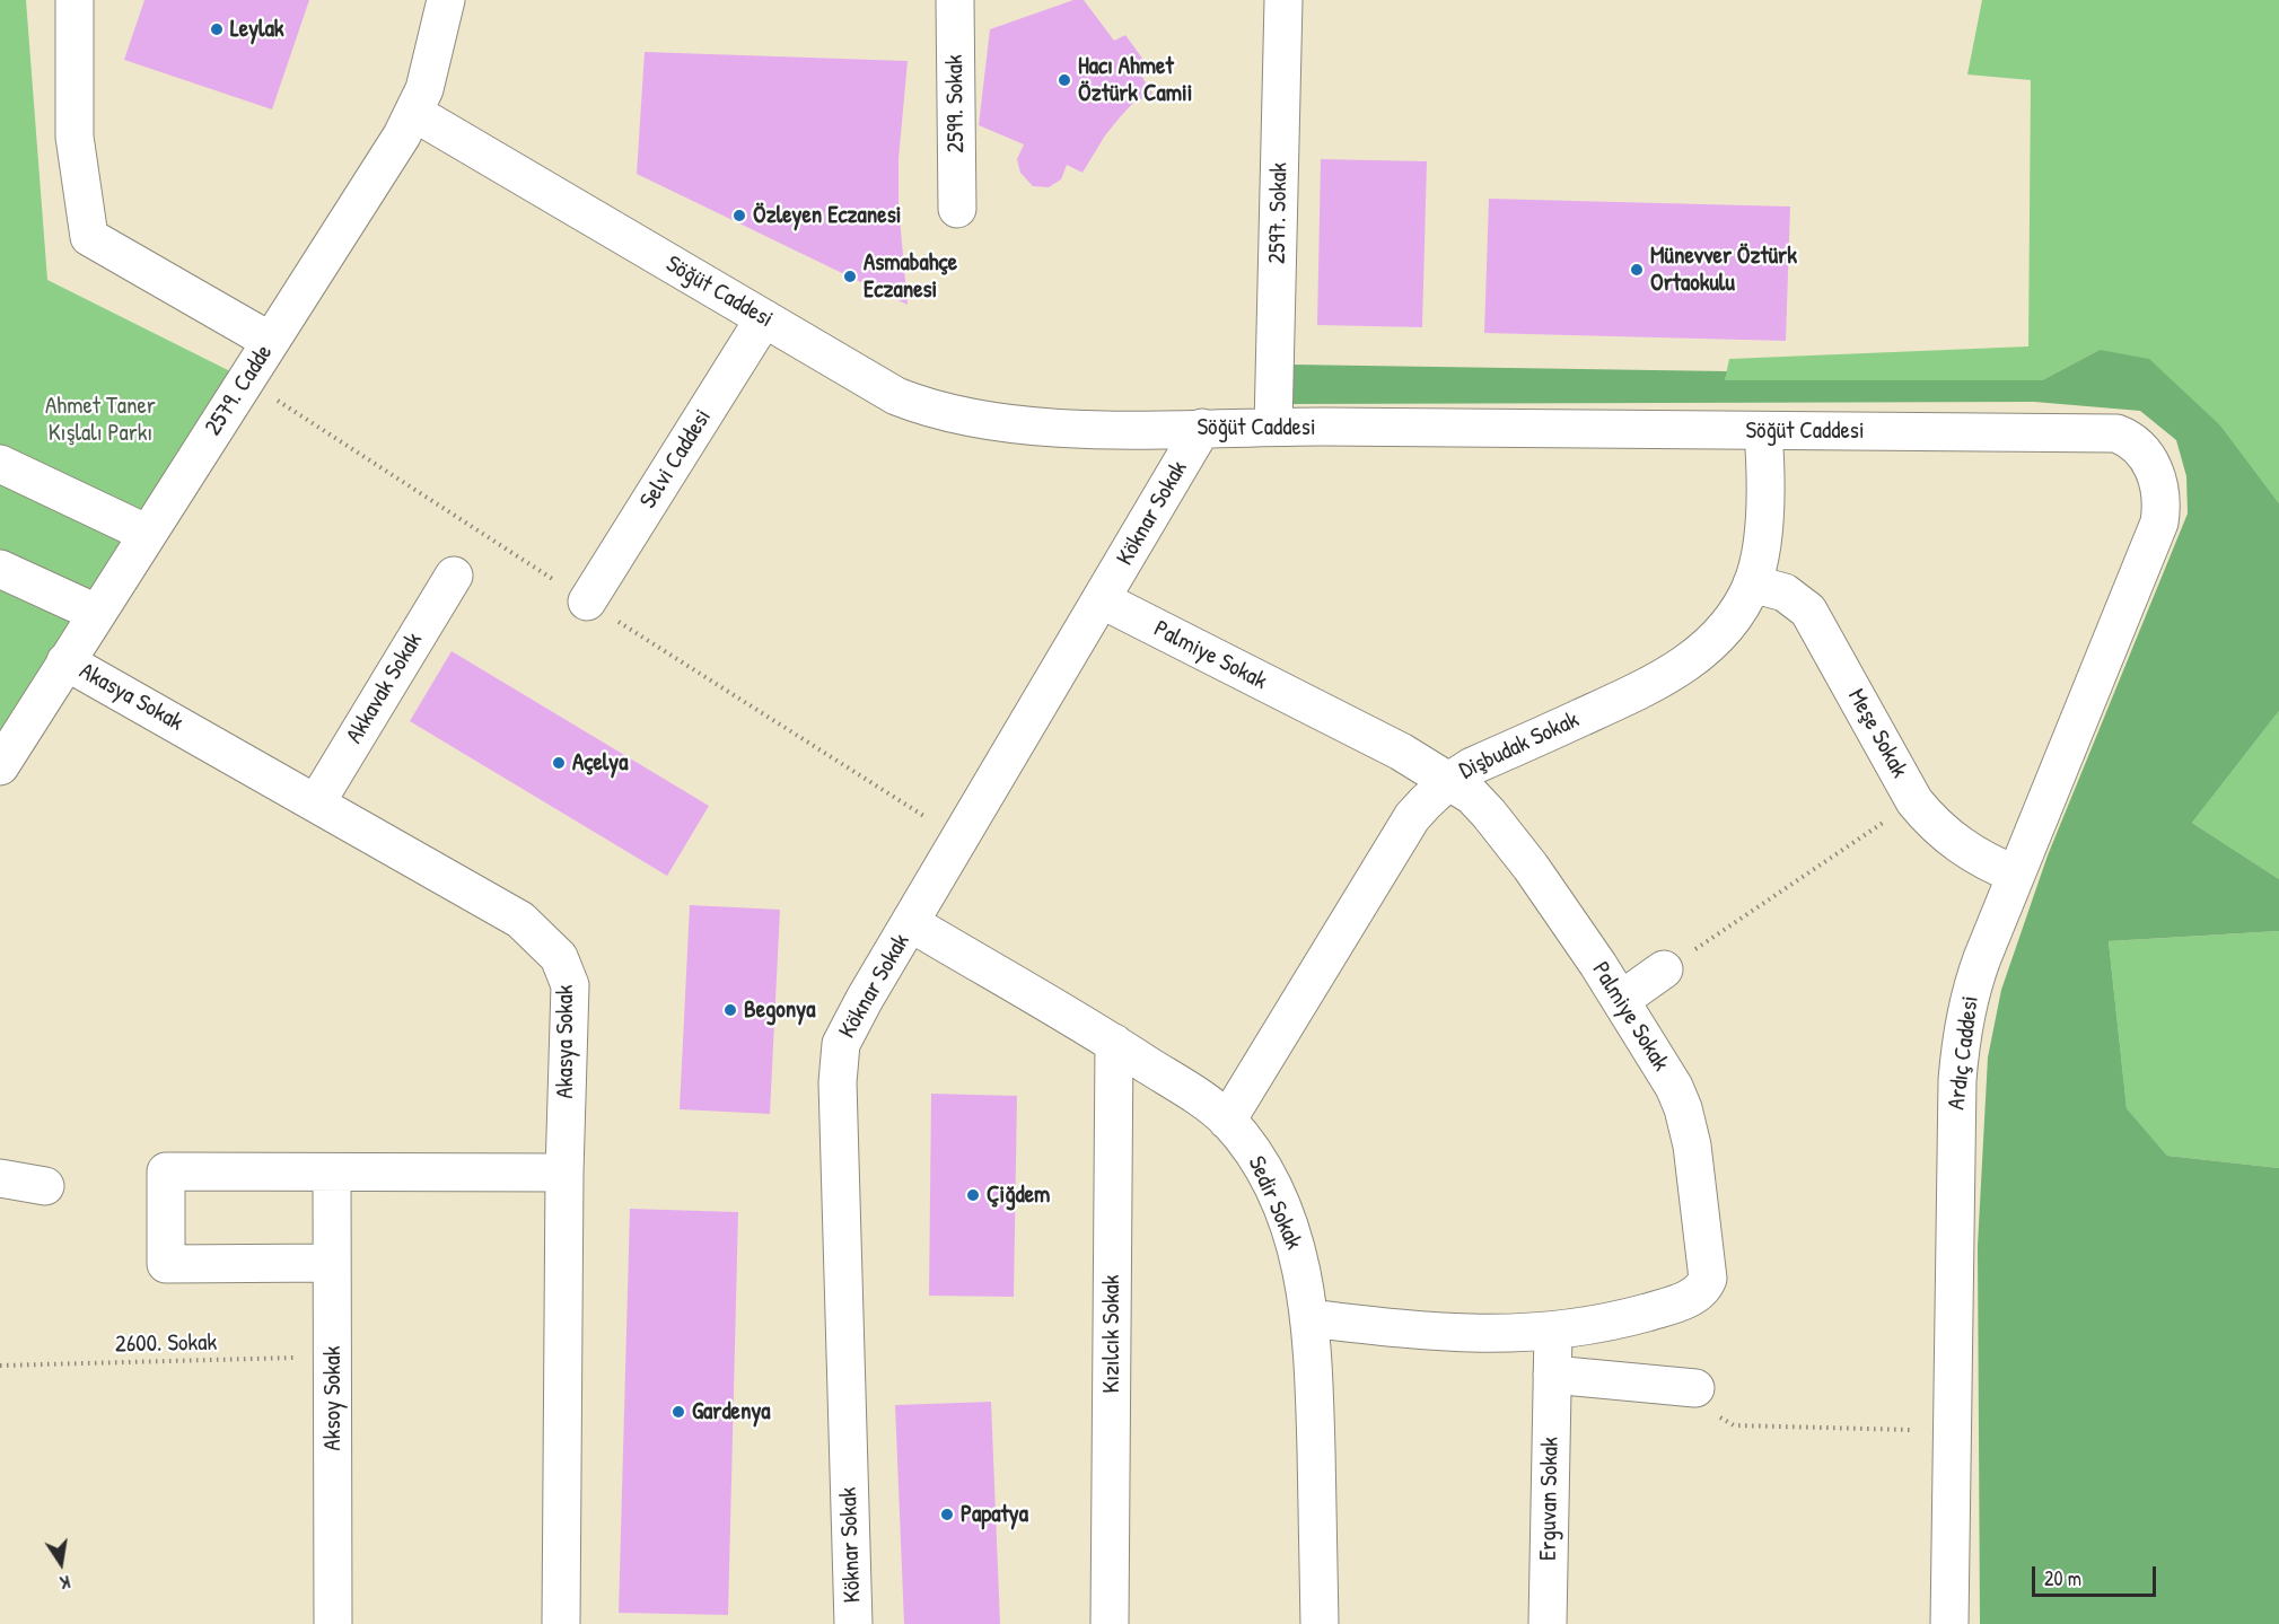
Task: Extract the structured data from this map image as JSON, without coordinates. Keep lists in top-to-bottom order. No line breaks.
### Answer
{"streets":{"street":["2599. Sokak","2597. Sokak","Söğüt Caddesi","2579. Cadde","Selvi Caddesi","Köknar Sokak","Palmiye Sokak","Akkavak Sokak","Akasya Sokak","Meşe Sokak","Dişbudak Sokak","Ardıç Caddesi","Sedir Sokak","Kızılcık Sokak","Aksoy Sokak","Erguvan Sokak"],"path":["2600. Sokak"]},"crossings":[["2597. Sokak","Söğüt Caddesi"],["Söğüt Caddesi","2579. Cadde"],["Söğüt Caddesi","Selvi Caddesi"],["Söğüt Caddesi","Köknar Sokak"],["Söğüt Caddesi","Dişbudak Sokak"],["Söğüt Caddesi","Ardıç Caddesi"],["2579. Cadde","Akasya Sokak"],["Köknar Sokak","Palmiye Sokak"],["Köknar Sokak","Sedir Sokak"],["Palmiye Sokak","Dişbudak Sokak"],["Palmiye Sokak","Sedir Sokak"],["Palmiye Sokak","Erguvan Sokak"],["Akkavak Sokak","Akasya Sokak"],["Meşe Sokak","Dişbudak Sokak"],["Meşe Sokak","Ardıç Caddesi"],["Dişbudak Sokak","Sedir Sokak"],["Sedir Sokak","Kızılcık Sokak"],["2600. Sokak","Aksoy Sokak"]],"parks":["Ahmet Taner Kışlalı Parkı"],"places":["Leylak","Hacı Ahmet Öztürk Camii","Özleyen Eczanesi","Münevver Öztürk Ortaokulu","Asmabahçe Eczanesi","Açelya","Begonya","Çiğdem","Gardenya","Papatya"],"scale_bar":"20 m","north":"bottom"}
